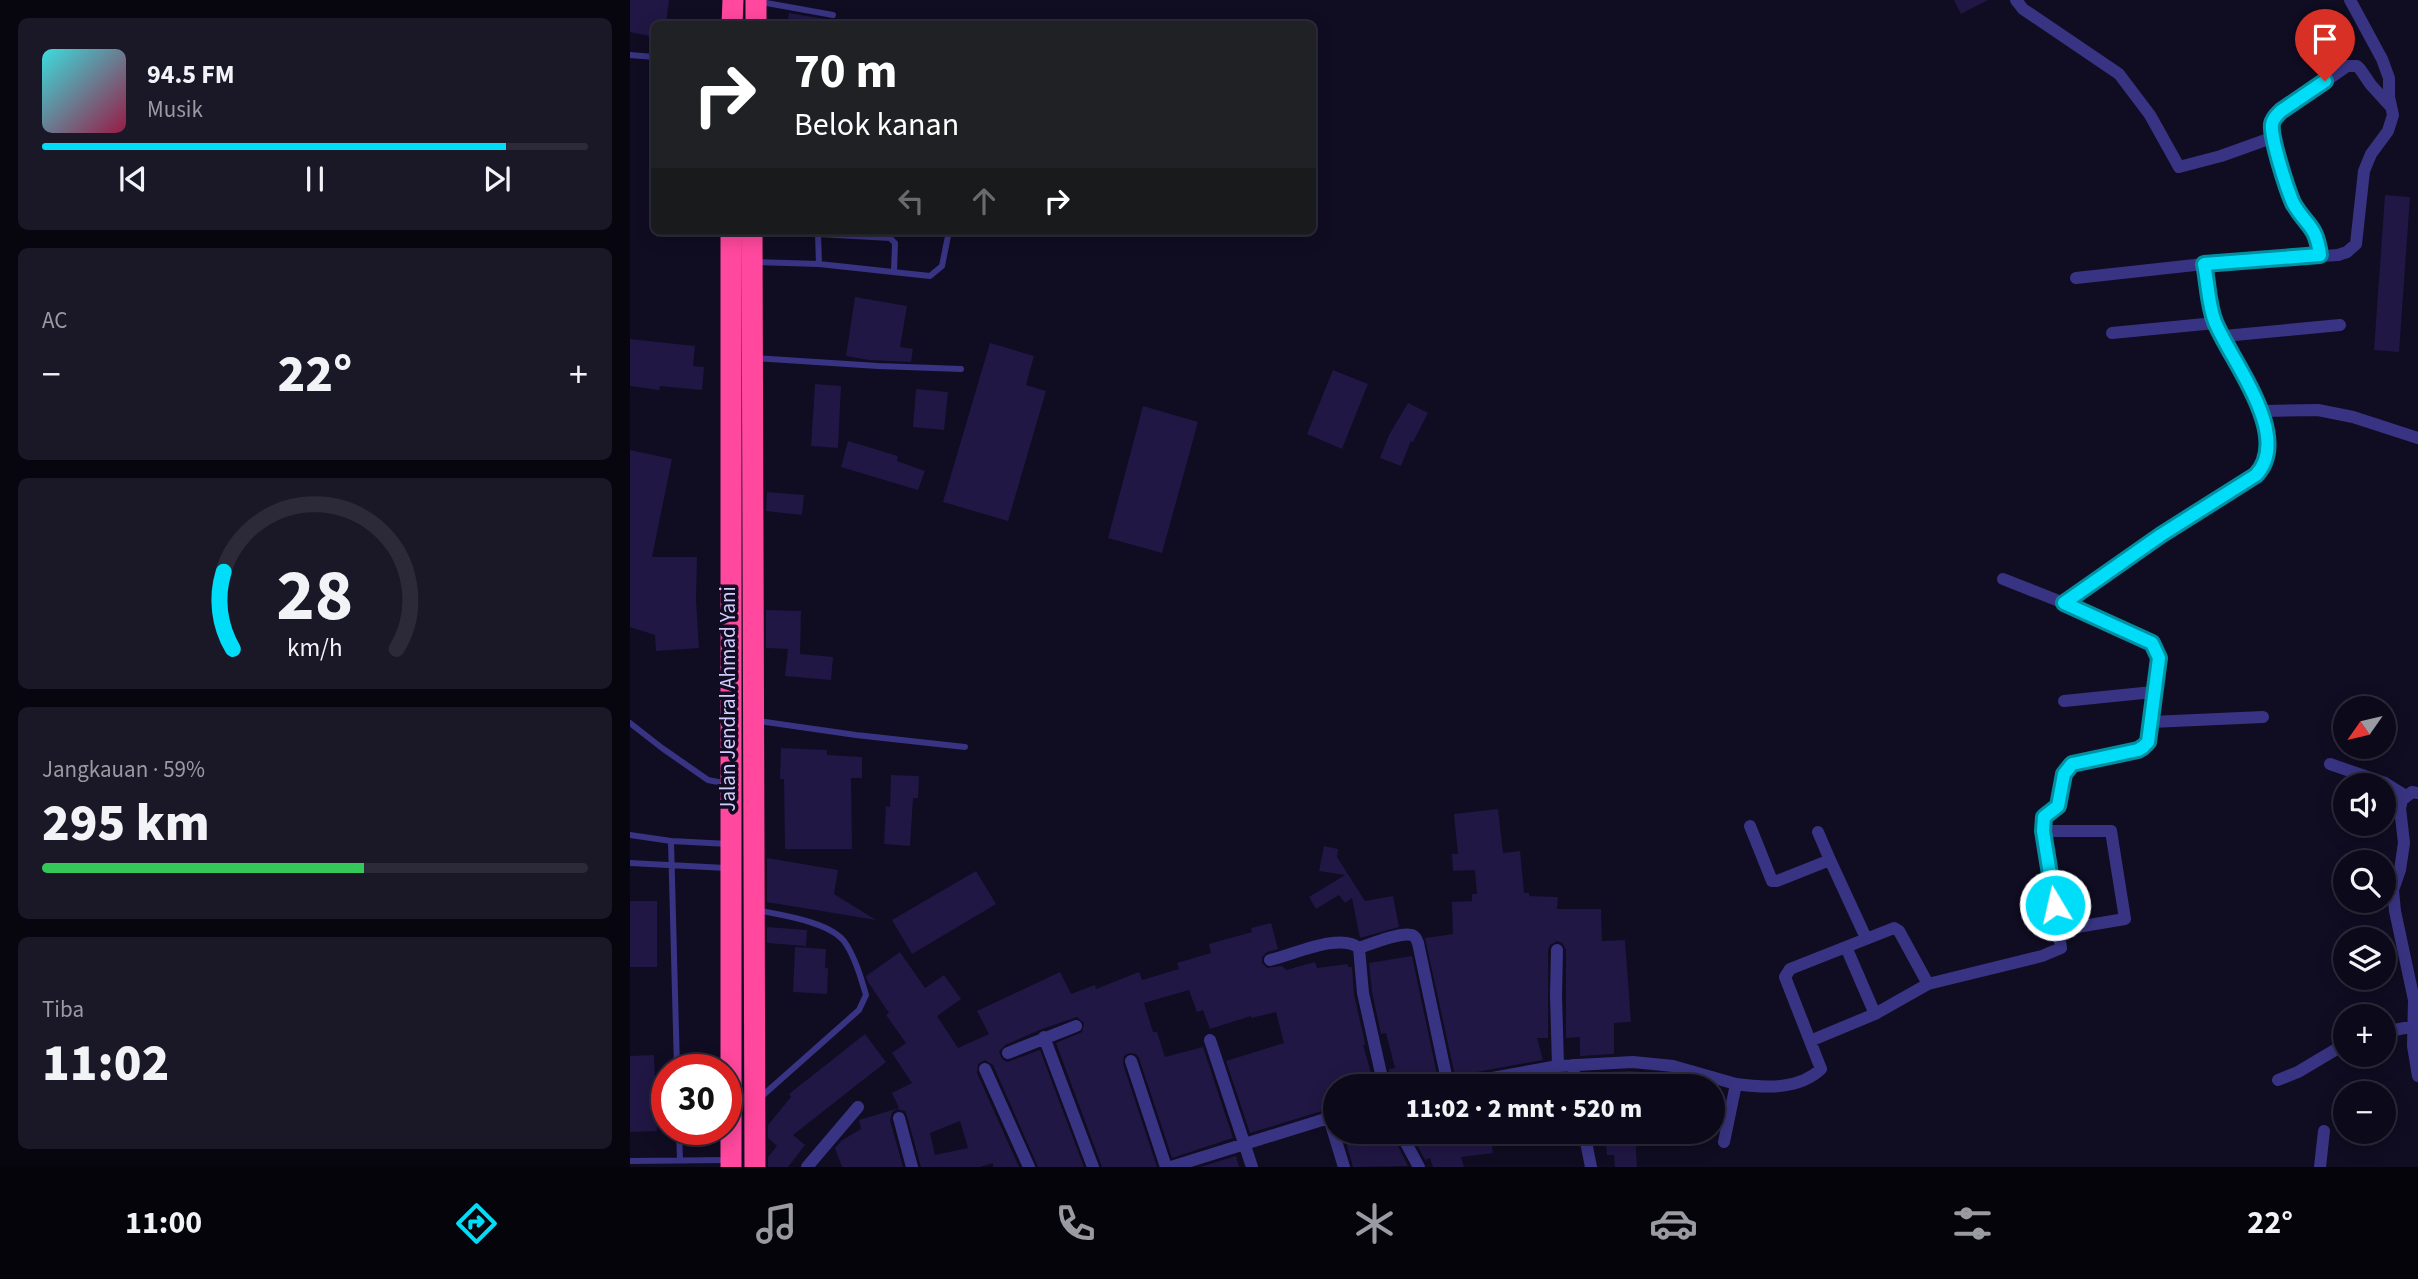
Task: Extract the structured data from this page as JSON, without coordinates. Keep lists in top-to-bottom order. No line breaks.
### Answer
{"streets":{"highway":["Jalan Jendral Ahmad Yani"]},"north":"bottom left","page":{"turn":["70 m","Belok kanan"],"song":["94.5 FM","Musik"],"tile":["AC",["Jangkauan · 59%","295 km"],["Tiba","11:02"]],"heat":["−","22°","+"],"map_buttons":["+","−"],"limit":"30","trip":"11:02 · 2 mnt · 520 m","tabs":["11:00","22°"],"gauge":["28","km/h"]}}
